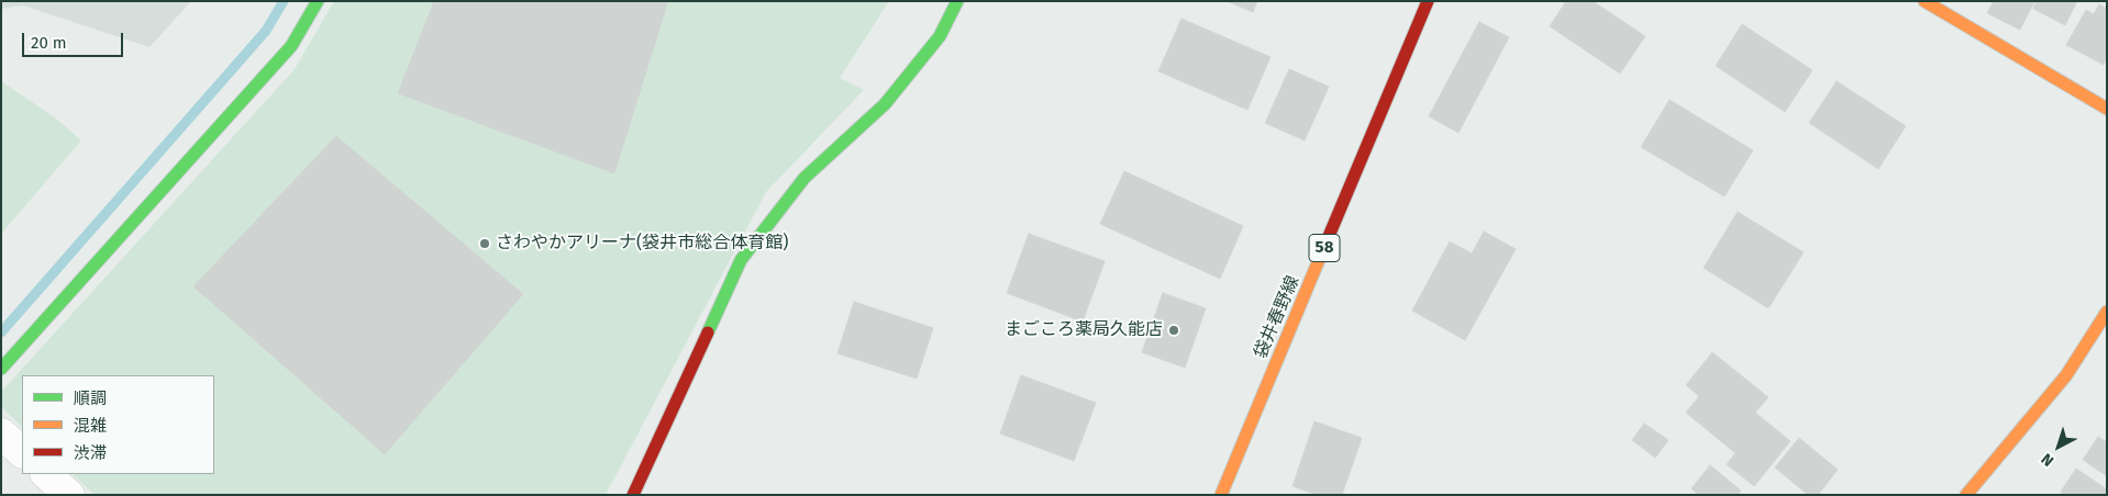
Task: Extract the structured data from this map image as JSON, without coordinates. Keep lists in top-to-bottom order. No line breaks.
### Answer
{"streets":{"street":["58","袋井春野線"]},"places":["さわやかアリーナ(袋井市総合体育館)","まごころ薬局久能店"],"legend":["順調","混雑","渋滞"],"scale_bar":"20 m","north":"bottom left"}
